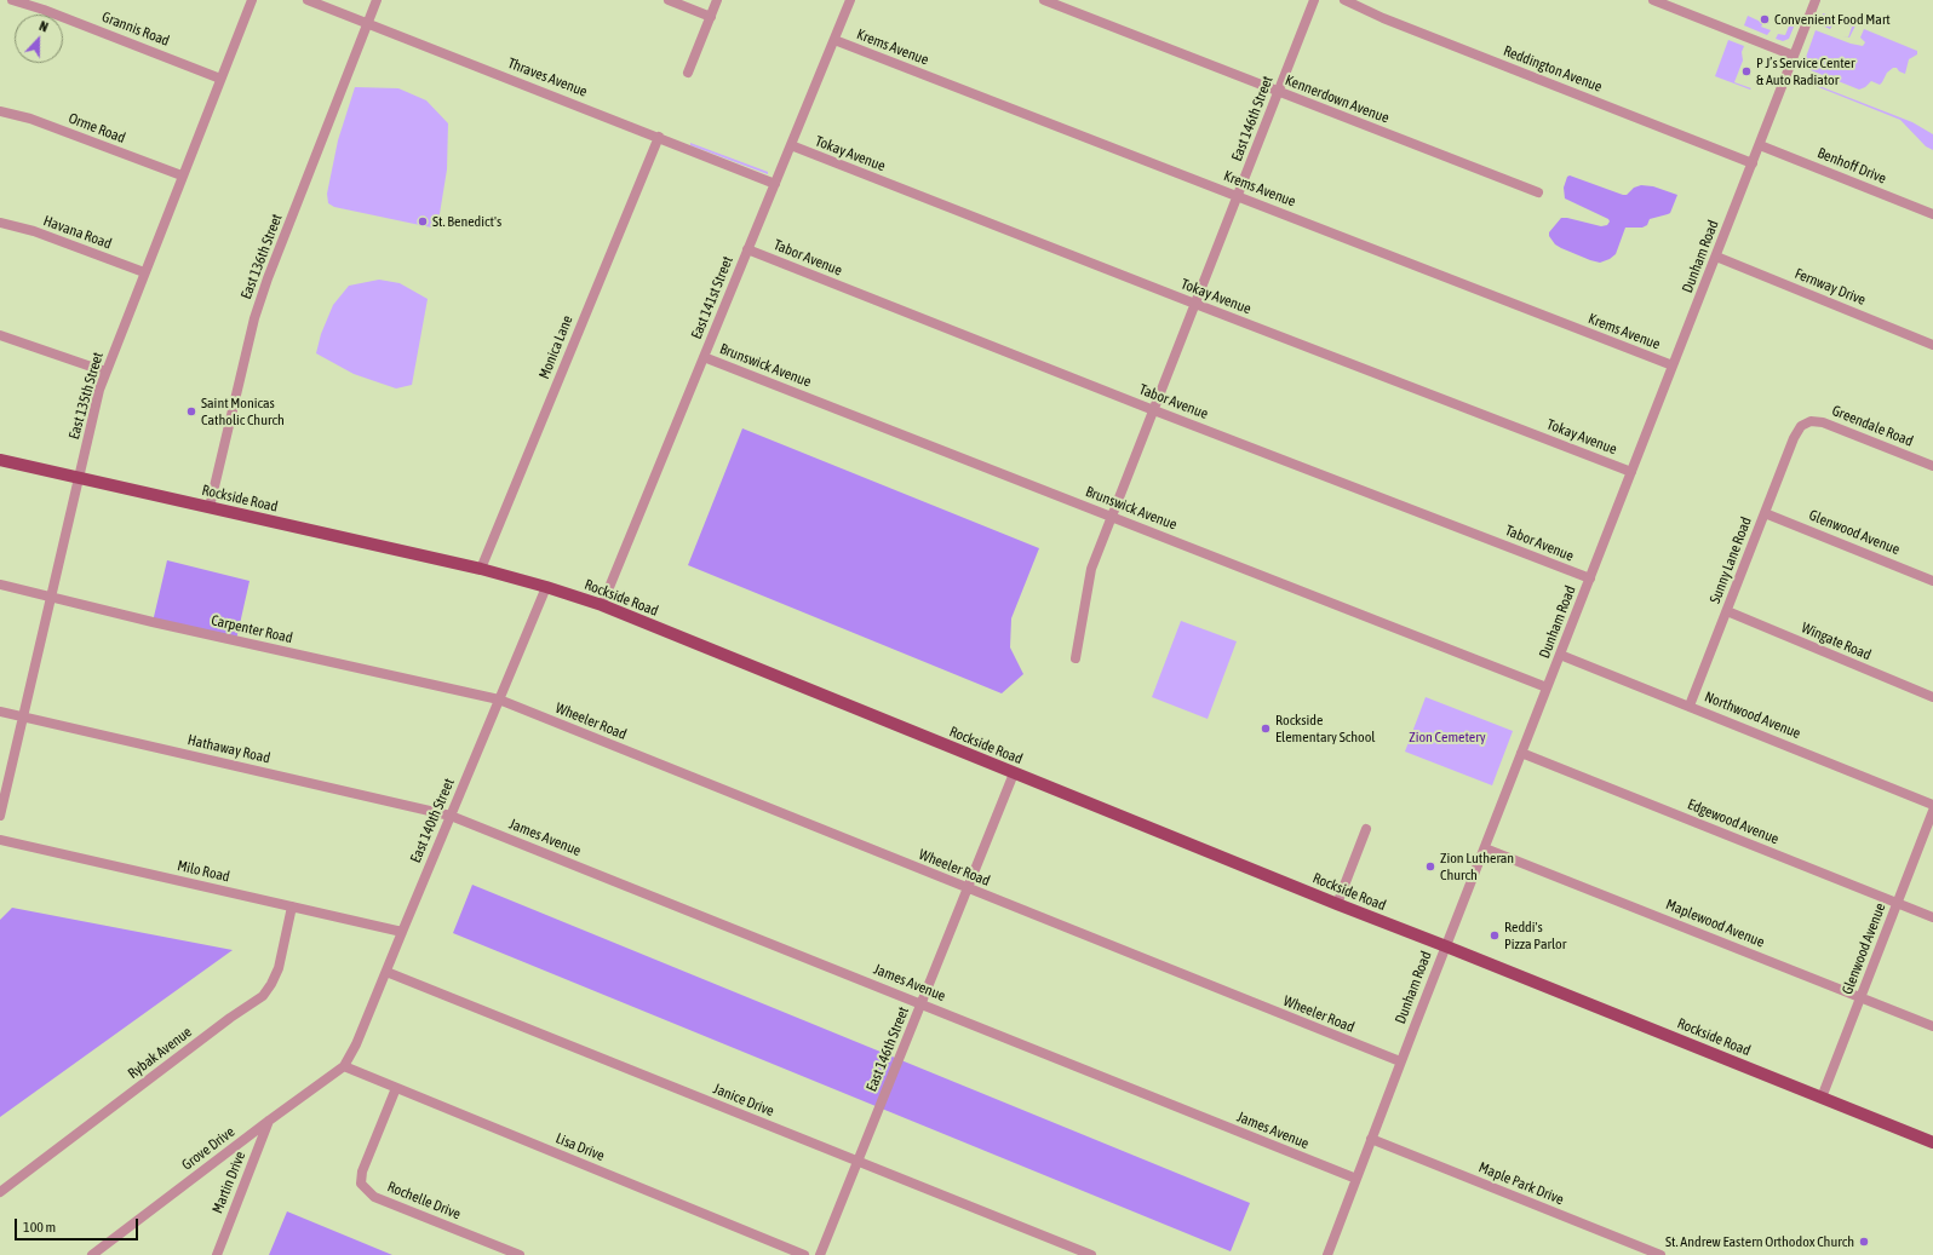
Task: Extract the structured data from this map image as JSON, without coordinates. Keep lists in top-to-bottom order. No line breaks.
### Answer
{"streets":{"main road":["Rockside Road"],"street":["Grannis Road","Krems Avenue","Reddington Avenue","Thraves Avenue","Kennerdown Avenue","East 146th Street","Orme Road","Tokay Avenue","Benhoff Drive","Havana Road","East 136th Street","Dunham Road","Tabor Avenue","Fernway Drive","East 141st Street","Monica Lane","Brunswick Avenue","East 135th Street","Greendale Road","Glenwood Avenue","Sunny Lane Road","Carpenter Road","Wingate Road","Northwood Avenue","Wheeler Road","Hathaway Road","East 140th Street","Edgewood Avenue","James Avenue","Milo Road","Maplewood Avenue","Rybak Avenue","Janice Drive","Lisa Drive","Grove Drive","Martin Drive","Maple Park Drive","Rochelle Drive"]},"crossings":[["Grannis Road","East 135th Street"],["Krems Avenue","East 146th Street"],["Krems Avenue","Dunham Road"],["Krems Avenue","East 141st Street"],["Reddington Avenue","Dunham Road"],["Thraves Avenue","East 136th Street"],["Thraves Avenue","East 141st Street"],["Thraves Avenue","Monica Lane"],["Kennerdown Avenue","East 146th Street"],["East 146th Street","Tokay Avenue"],["East 146th Street","Tabor Avenue"],["East 146th Street","Brunswick Avenue"],["East 146th Street","Rockside Road"],["East 146th Street","Wheeler Road"],["East 146th Street","James Avenue"],["East 146th Street","Janice Drive"],["Orme Road","East 135th Street"],["Tokay Avenue","Dunham Road"],["Tokay Avenue","East 141st Street"],["Benhoff Drive","Dunham Road"],["Havana Road","East 135th Street"],["East 136th Street","Rockside Road"],["Dunham Road","Tabor Avenue"],["Dunham Road","Fernway Drive"],["Dunham Road","Brunswick Avenue"],["Dunham Road","Rockside Road"],["Dunham Road","Northwood Avenue"],["Dunham Road","Wheeler Road"],["Dunham Road","Edgewood Avenue"],["Dunham Road","James Avenue"],["Dunham Road","Maplewood Avenue"],["Dunham Road","Maple Park Drive"],["Tabor Avenue","East 141st Street"],["East 141st Street","Brunswick Avenue"],["East 141st Street","Rockside Road"],["Monica Lane","Rockside Road"],["East 135th Street","Rockside Road"],["East 135th Street","Carpenter Road"],["East 135th Street","Hathaway Road"],["Greendale Road","Sunny Lane Road"],["Rockside Road","Glenwood Avenue"],["Rockside Road","East 140th Street"],["Glenwood Avenue","Sunny Lane Road"],["Glenwood Avenue","Edgewood Avenue"],["Glenwood Avenue","Maplewood Avenue"],["Sunny Lane Road","Wingate Road"],["Sunny Lane Road","Northwood Avenue"],["Carpenter Road","Wheeler Road"],["Carpenter Road","East 140th Street"],["Wheeler Road","East 140th Street"],["Hathaway Road","East 140th Street"],["Hathaway Road","James Avenue"],["East 140th Street","James Avenue"],["East 140th Street","Milo Road"],["East 140th Street","Janice Drive"],["East 140th Street","Lisa Drive"],["East 140th Street","Grove Drive"],["Milo Road","Rybak Avenue"],["Lisa Drive","Grove Drive"],["Lisa Drive","Rochelle Drive"],["Grove Drive","Martin Drive"]],"parks":["Zion Cemetery"],"places":["Convenient Food Mart","P J’s Service Center & Auto Radiator","St. Benedict's","Saint Monicas Catholic Church","Rockside Elementary School","Zion Lutheran Church","Reddi's Pizza Parlor","St. Andrew Eastern Orthodox Church"],"scale_bar":"100 m","north":"top"}
